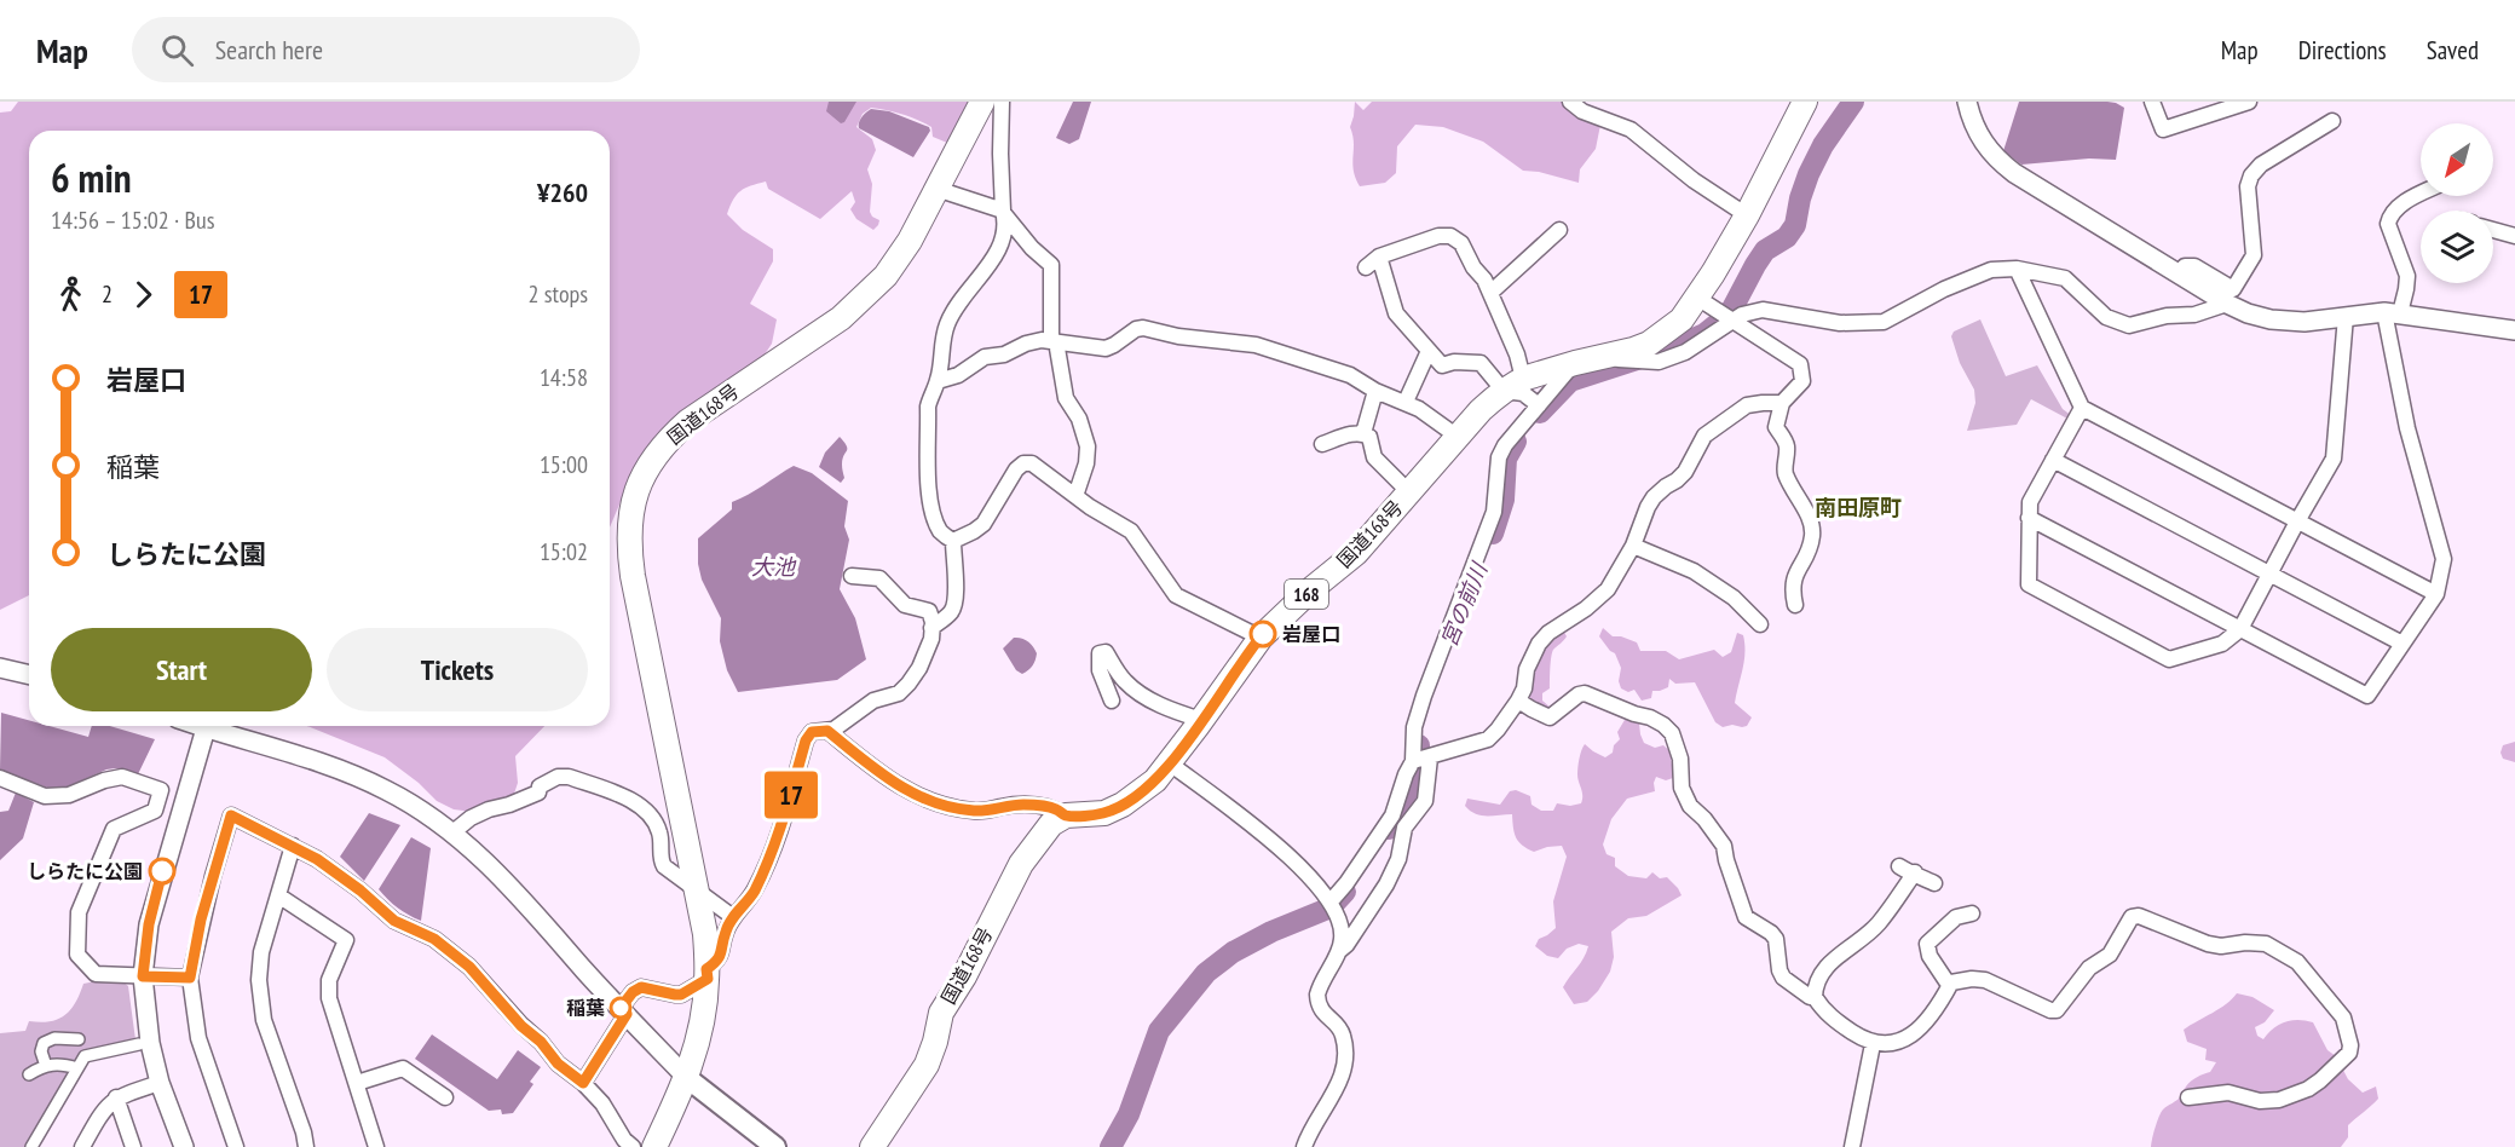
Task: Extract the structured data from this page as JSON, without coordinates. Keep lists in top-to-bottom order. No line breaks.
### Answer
{"streets":{"highway":["国道168号","168"]},"districts":["南田原町"],"water":["大池","宮の前川"],"places":["岩屋口","しらたに公園","稲葉"],"lines":["bus line 17"],"north":"bottom left","page":{"header":"Map","search":"Search here","nav":["Map","Directions","Saved"],"on_map":"17","heading":["6 min","14:56 – 15:02 · Bus","¥260"],"legs":["2","17","2 stops"],"list":[{"name":"岩屋口","value":"14:58"},{"name":"稲葉","value":"15:00"},{"name":"しらたに公園","value":"15:02"}],"buttons":["Start","Tickets"]}}
